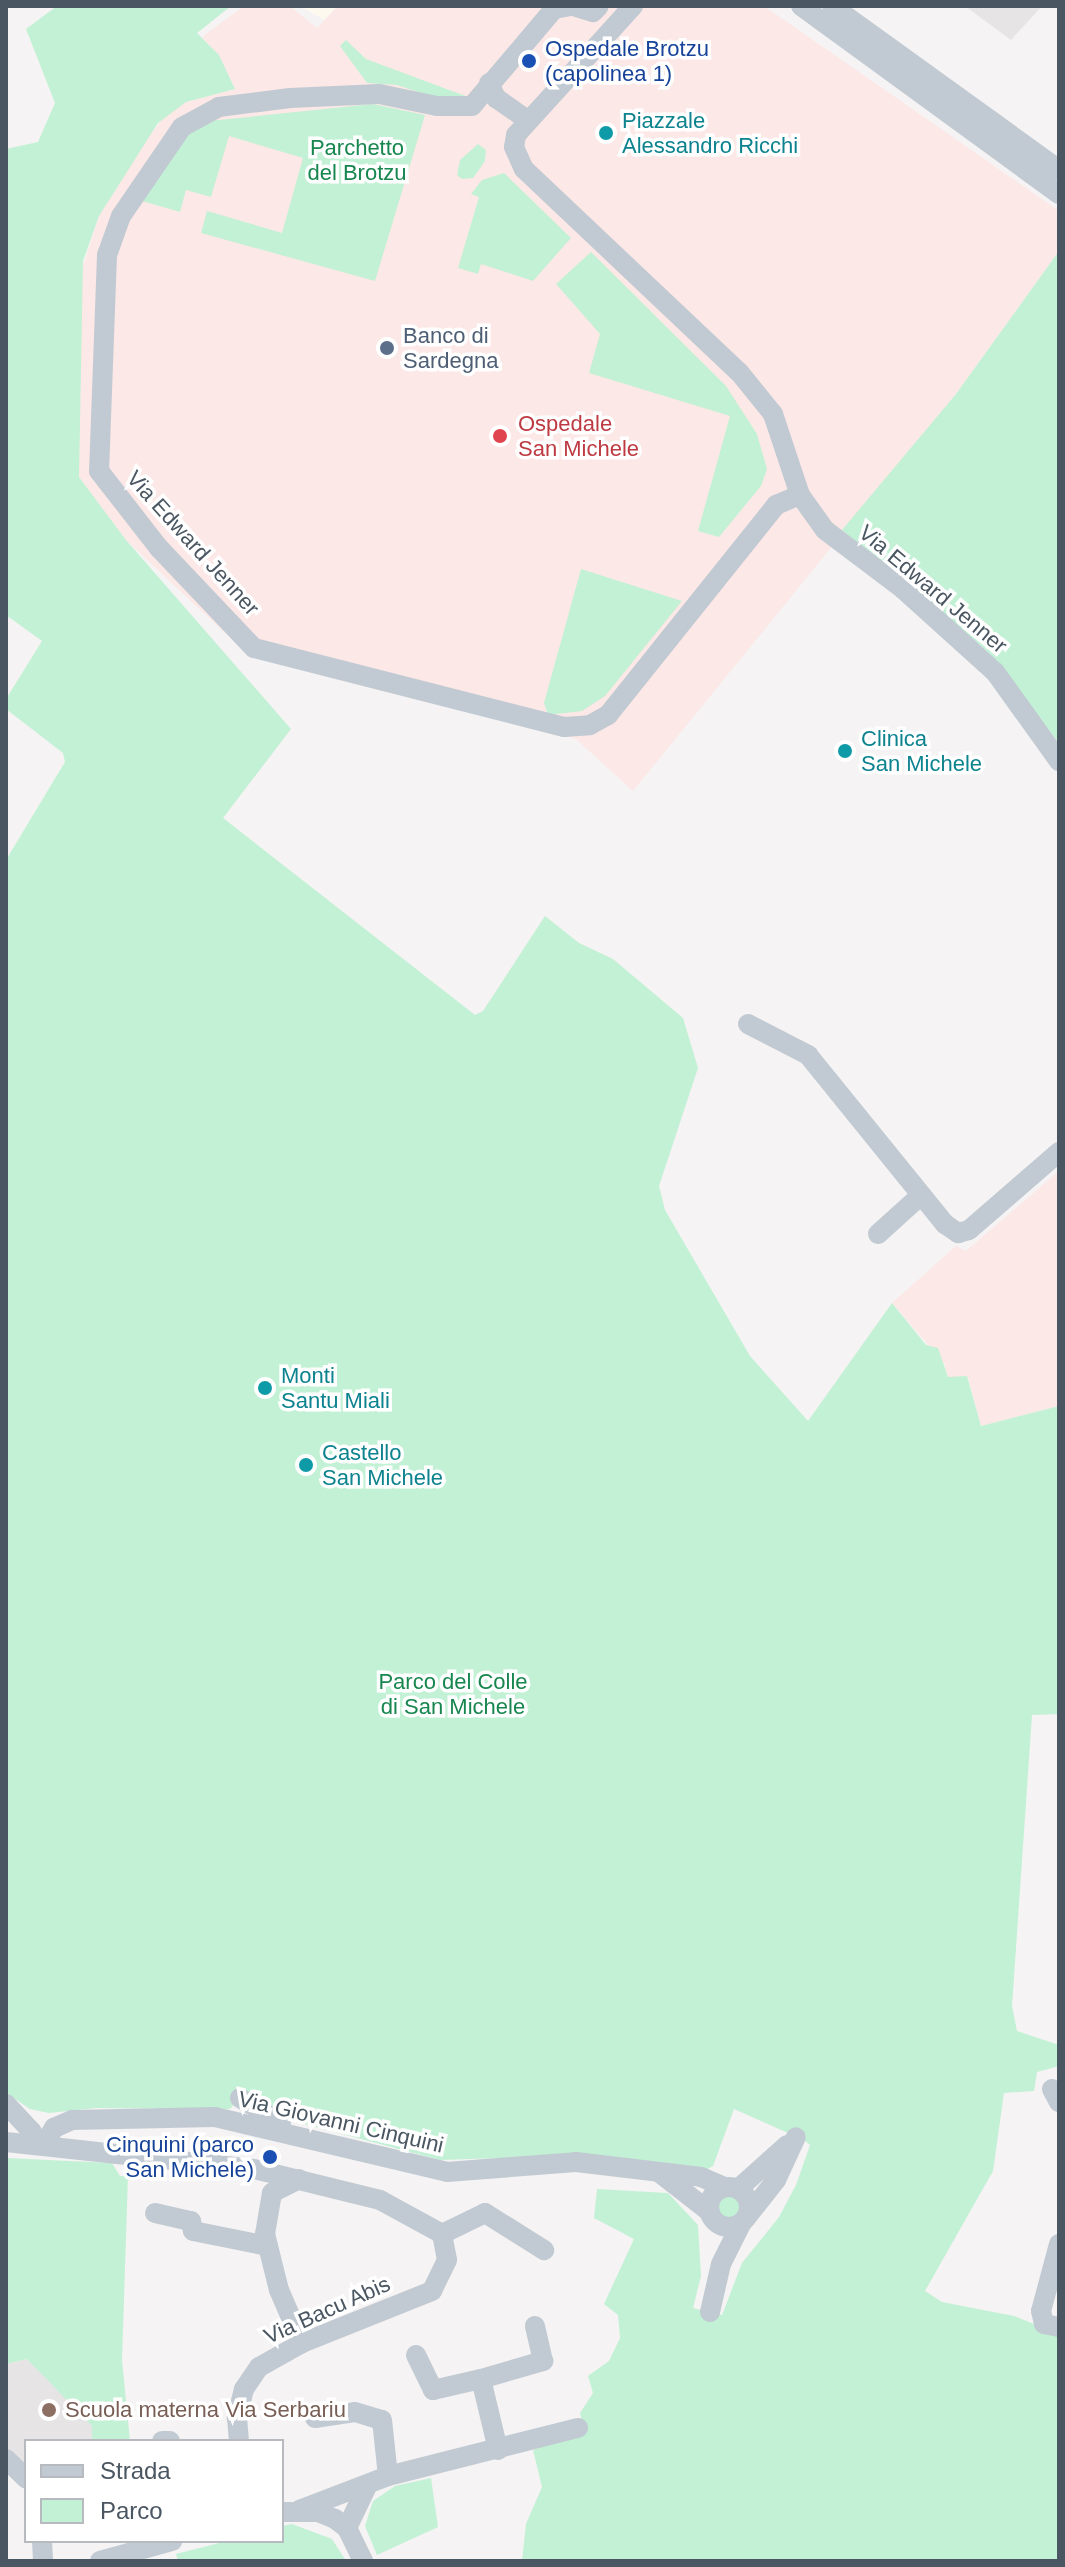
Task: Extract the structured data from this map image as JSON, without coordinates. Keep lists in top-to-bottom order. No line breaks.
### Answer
{"streets":{"street":["Via Edward Jenner","Via Giovanni Cinquini","Via Bacu Abis"]},"parks":["Parchetto del Brotzu","Parco del Colle di San Michele"],"places":["Ospedale Brotzu (capolinea 1)","Piazzale Alessandro Ricchi","Banco di Sardegna","Ospedale San Michele","Clinica San Michele","Monti Santu Miali","Castello San Michele","Cinquini (parco San Michele)","Scuola materna Via Serbariu"],"legend":["Strada","Parco"]}
